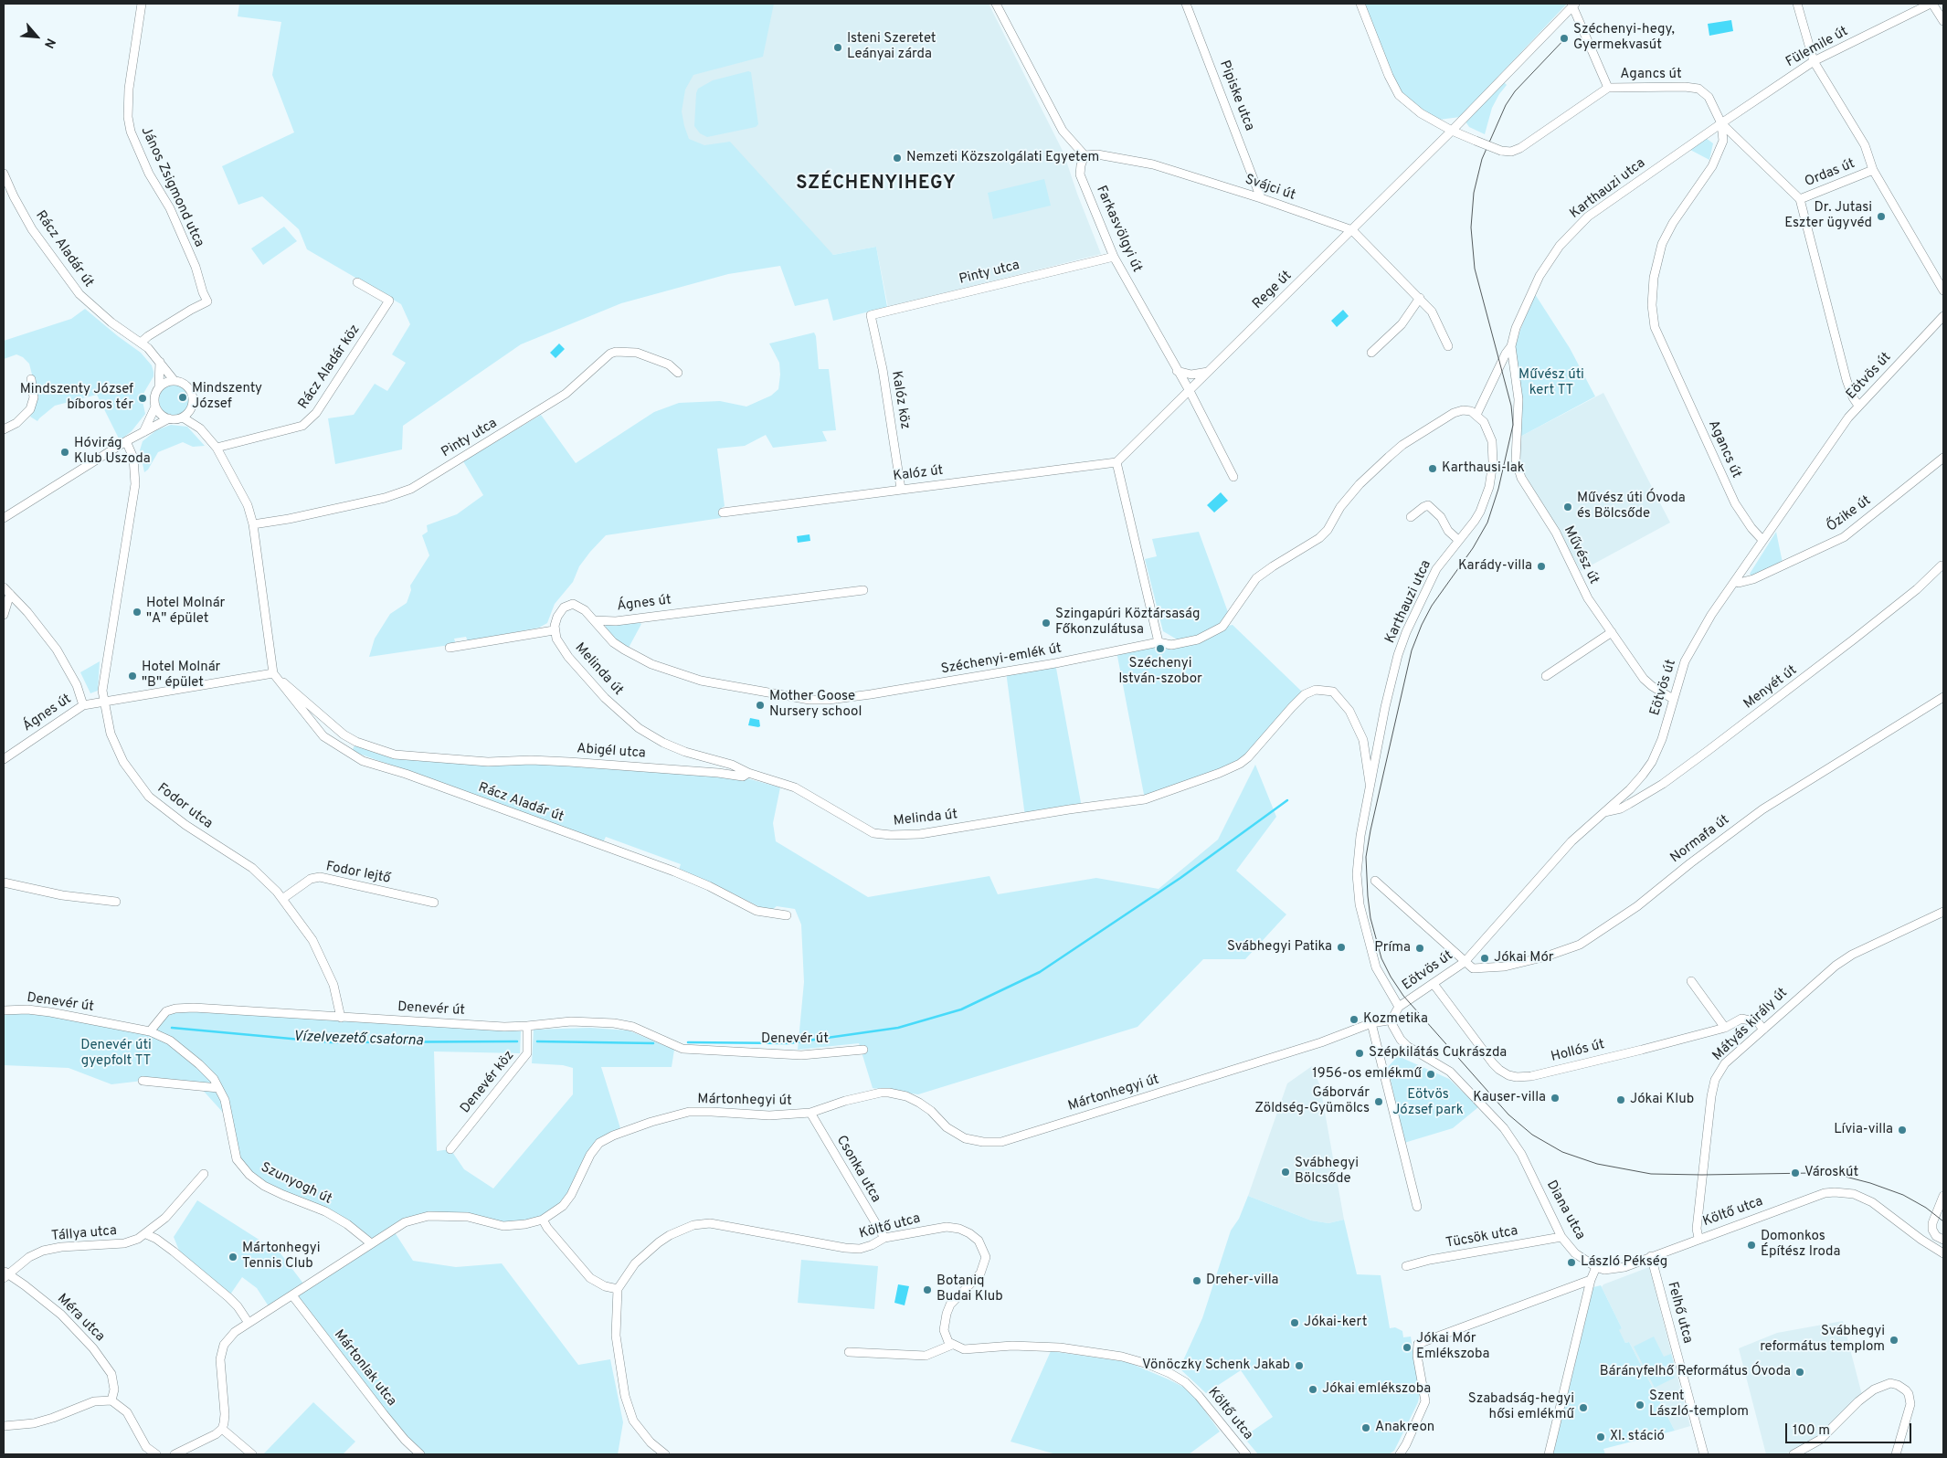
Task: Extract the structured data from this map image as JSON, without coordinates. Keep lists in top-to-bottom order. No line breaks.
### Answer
{"streets":{"street":["Fülemile út","Agancs út","Pipiske utca","Ordas út","János Zsigmond utca","Svájci út","Karthauzi utca","Farkasvölgyi út","Rácz Aladár út","Pinty utca","Rege út","Rácz Aladár köz","Eötvös út","Kalóz köz","Kalóz út","Őzike út","Művész út","Ágnes út","Széchenyi-emlék út","Melinda út","Menyét út","Abigél utca","Fodor utca","Normafa út","Fodor lejtő","Denevér út","Mátyás király út","Hollós út","Denevér köz","Mártonhegyi út","Csonka utca","Szunyogh út","Diana utca","Költő utca","Tállya utca","Tücsök utca","Felhő utca","Méra utca","Mártonlak utca"]},"crossings":[["Fülemile út","Agancs út"],["Fülemile út","Ordas út"],["Fülemile út","Karthauzi utca"],["Agancs út","Karthauzi utca"],["Agancs út","Rege út"],["Agancs út","Eötvös út"],["Pipiske utca","Svájci út"],["Ordas út","Eötvös út"],["János Zsigmond utca","Rácz Aladár út"],["Svájci út","Farkasvölgyi út"],["Svájci út","Rege út"],["Karthauzi utca","Eötvös út"],["Karthauzi utca","Művész út"],["Karthauzi utca","Széchenyi-emlék út"],["Karthauzi utca","Melinda út"],["Farkasvölgyi út","Pinty utca"],["Farkasvölgyi út","Rege út"],["Rácz Aladár út","Ágnes út"],["Rácz Aladár út","Abigél utca"],["Pinty utca","Kalóz köz"],["Rege út","Kalóz út"],["Eötvös út","Őzike út"],["Eötvös út","Művész út"],["Eötvös út","Menyét út"],["Eötvös út","Normafa út"],["Eötvös út","Hollós út"],["Eötvös út","Diana utca"],["Kalóz köz","Kalóz út"],["Ágnes út","Széchenyi-emlék út"],["Ágnes út","Abigél utca"],["Ágnes út","Fodor utca"],["Melinda út","Abigél utca"],["Fodor utca","Fodor lejtő"],["Fodor utca","Denevér út"],["Denevér út","Denevér köz"],["Denevér út","Szunyogh út"],["Mátyás király út","Hollós út"],["Mátyás király út","Költő utca"],["Mártonhegyi út","Csonka utca"],["Mártonhegyi út","Szunyogh út"],["Mártonhegyi út","Mártonlak utca"],["Csonka utca","Költő utca"],["Diana utca","Költő utca"],["Diana utca","Tücsök utca"],["Költő utca","Felhő utca"],["Tállya utca","Méra utca"]],"districts":["SZÉCHENYIHEGY"],"water":["Vízelvezető csatorna"],"parks":["Művész úti kert TT","Denevér úti gyepfolt TT","Eötvös József park"],"places":["Széchenyi-hegy, Gyermekvasút","Isteni Szeretet Leányai zárda","Nemzeti Közszolgálati Egyetem","Dr. Jutasi Eszter ügyvéd","Mindszenty József","Mindszenty József bíboros tér","Hóvirág Klub Uszoda","Karthausi-lak","Művész úti Óvoda és Bölcsőde","Karády-villa","Hotel Molnár \"A\" épület","Szingapúri Köztársaság Főkonzulátusa","Széchenyi István-szobor","Hotel Molnár \"B\" épület","Mother Goose Nursery school","Svábhegyi Patika","Príma","Jókai Mór","Kozmetika","Szépkilátás Cukrászda","1956-os emlékmű","Kauser-villa","Jókai Klub","Gáborvár Zöldség-Gyümölcs","Lívia-villa","Svábhegyi Bölcsőde","Városkút","Domonkos Építész Iroda","Mártonhegyi Tennis Club","László Pékség","Dreher-villa","Botaniq Budai Klub","Jókai-kert","Svábhegyi református templom","Jókai Mór Emlékszoba","Vönöczky Schenk Jakab","Bárányfelhő Református Óvoda","Jókai emlékszoba","Szent László-templom","Szabadság-hegyi hősi emlékmű","Anakreon","XI. stáció"],"scale_bar":"100 m","north":"bottom right"}
